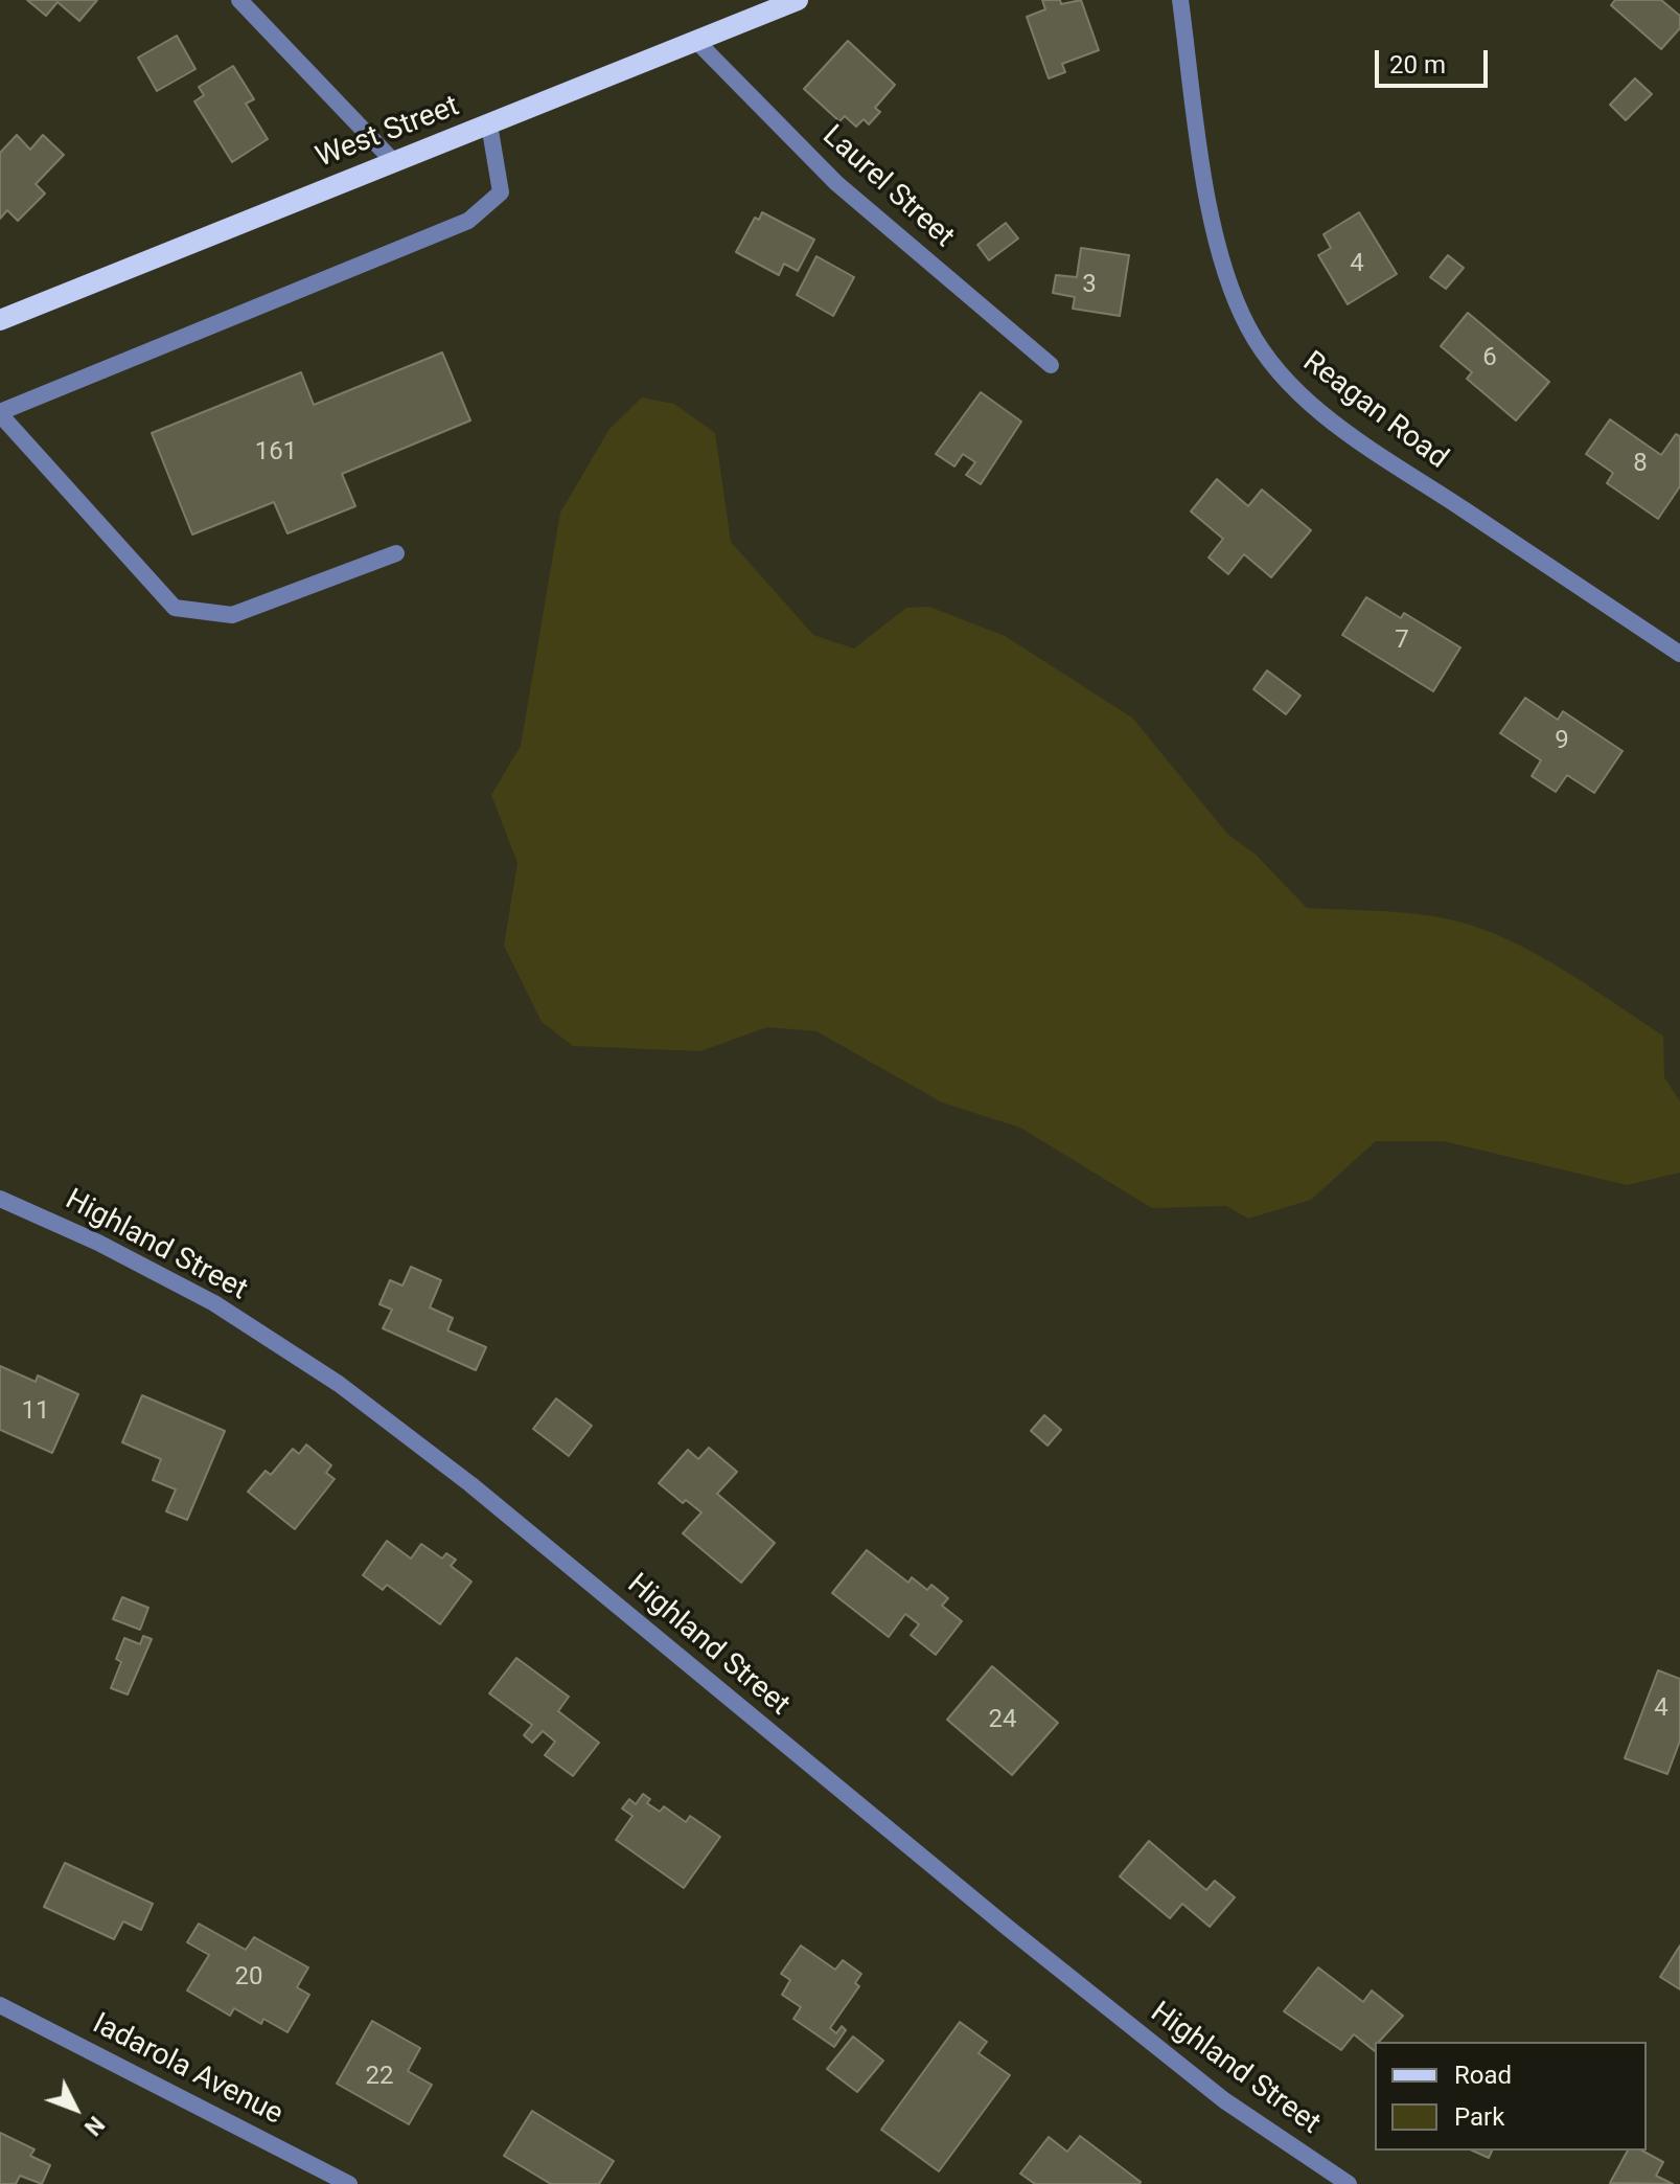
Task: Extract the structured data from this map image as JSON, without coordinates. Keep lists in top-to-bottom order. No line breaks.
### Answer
{"streets":{"main road":["West Street"],"street":["Laurel Street","Reagan Road","Highland Street","Iadarola Avenue"]},"crossings":[["West Street","Laurel Street"]],"house_numbers":["4","3","6","161","8","7","9","11","4","24","20","22"],"legend":["Road","Park"],"scale_bar":"20 m","north":"bottom right"}
